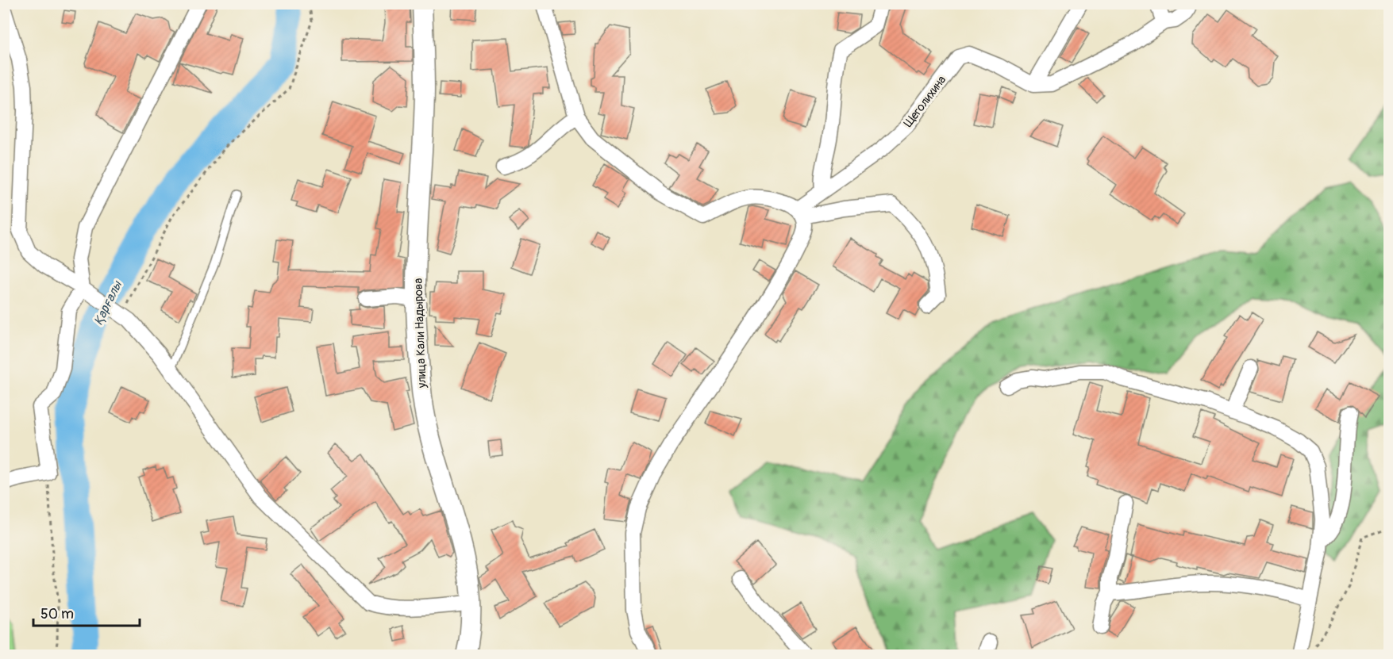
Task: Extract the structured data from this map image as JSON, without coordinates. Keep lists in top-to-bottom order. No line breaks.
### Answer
{"streets":{"street":["Щеголихина","улица Кали Надырова"]},"water":["Қарғалы"],"scale_bar":"50 m"}
